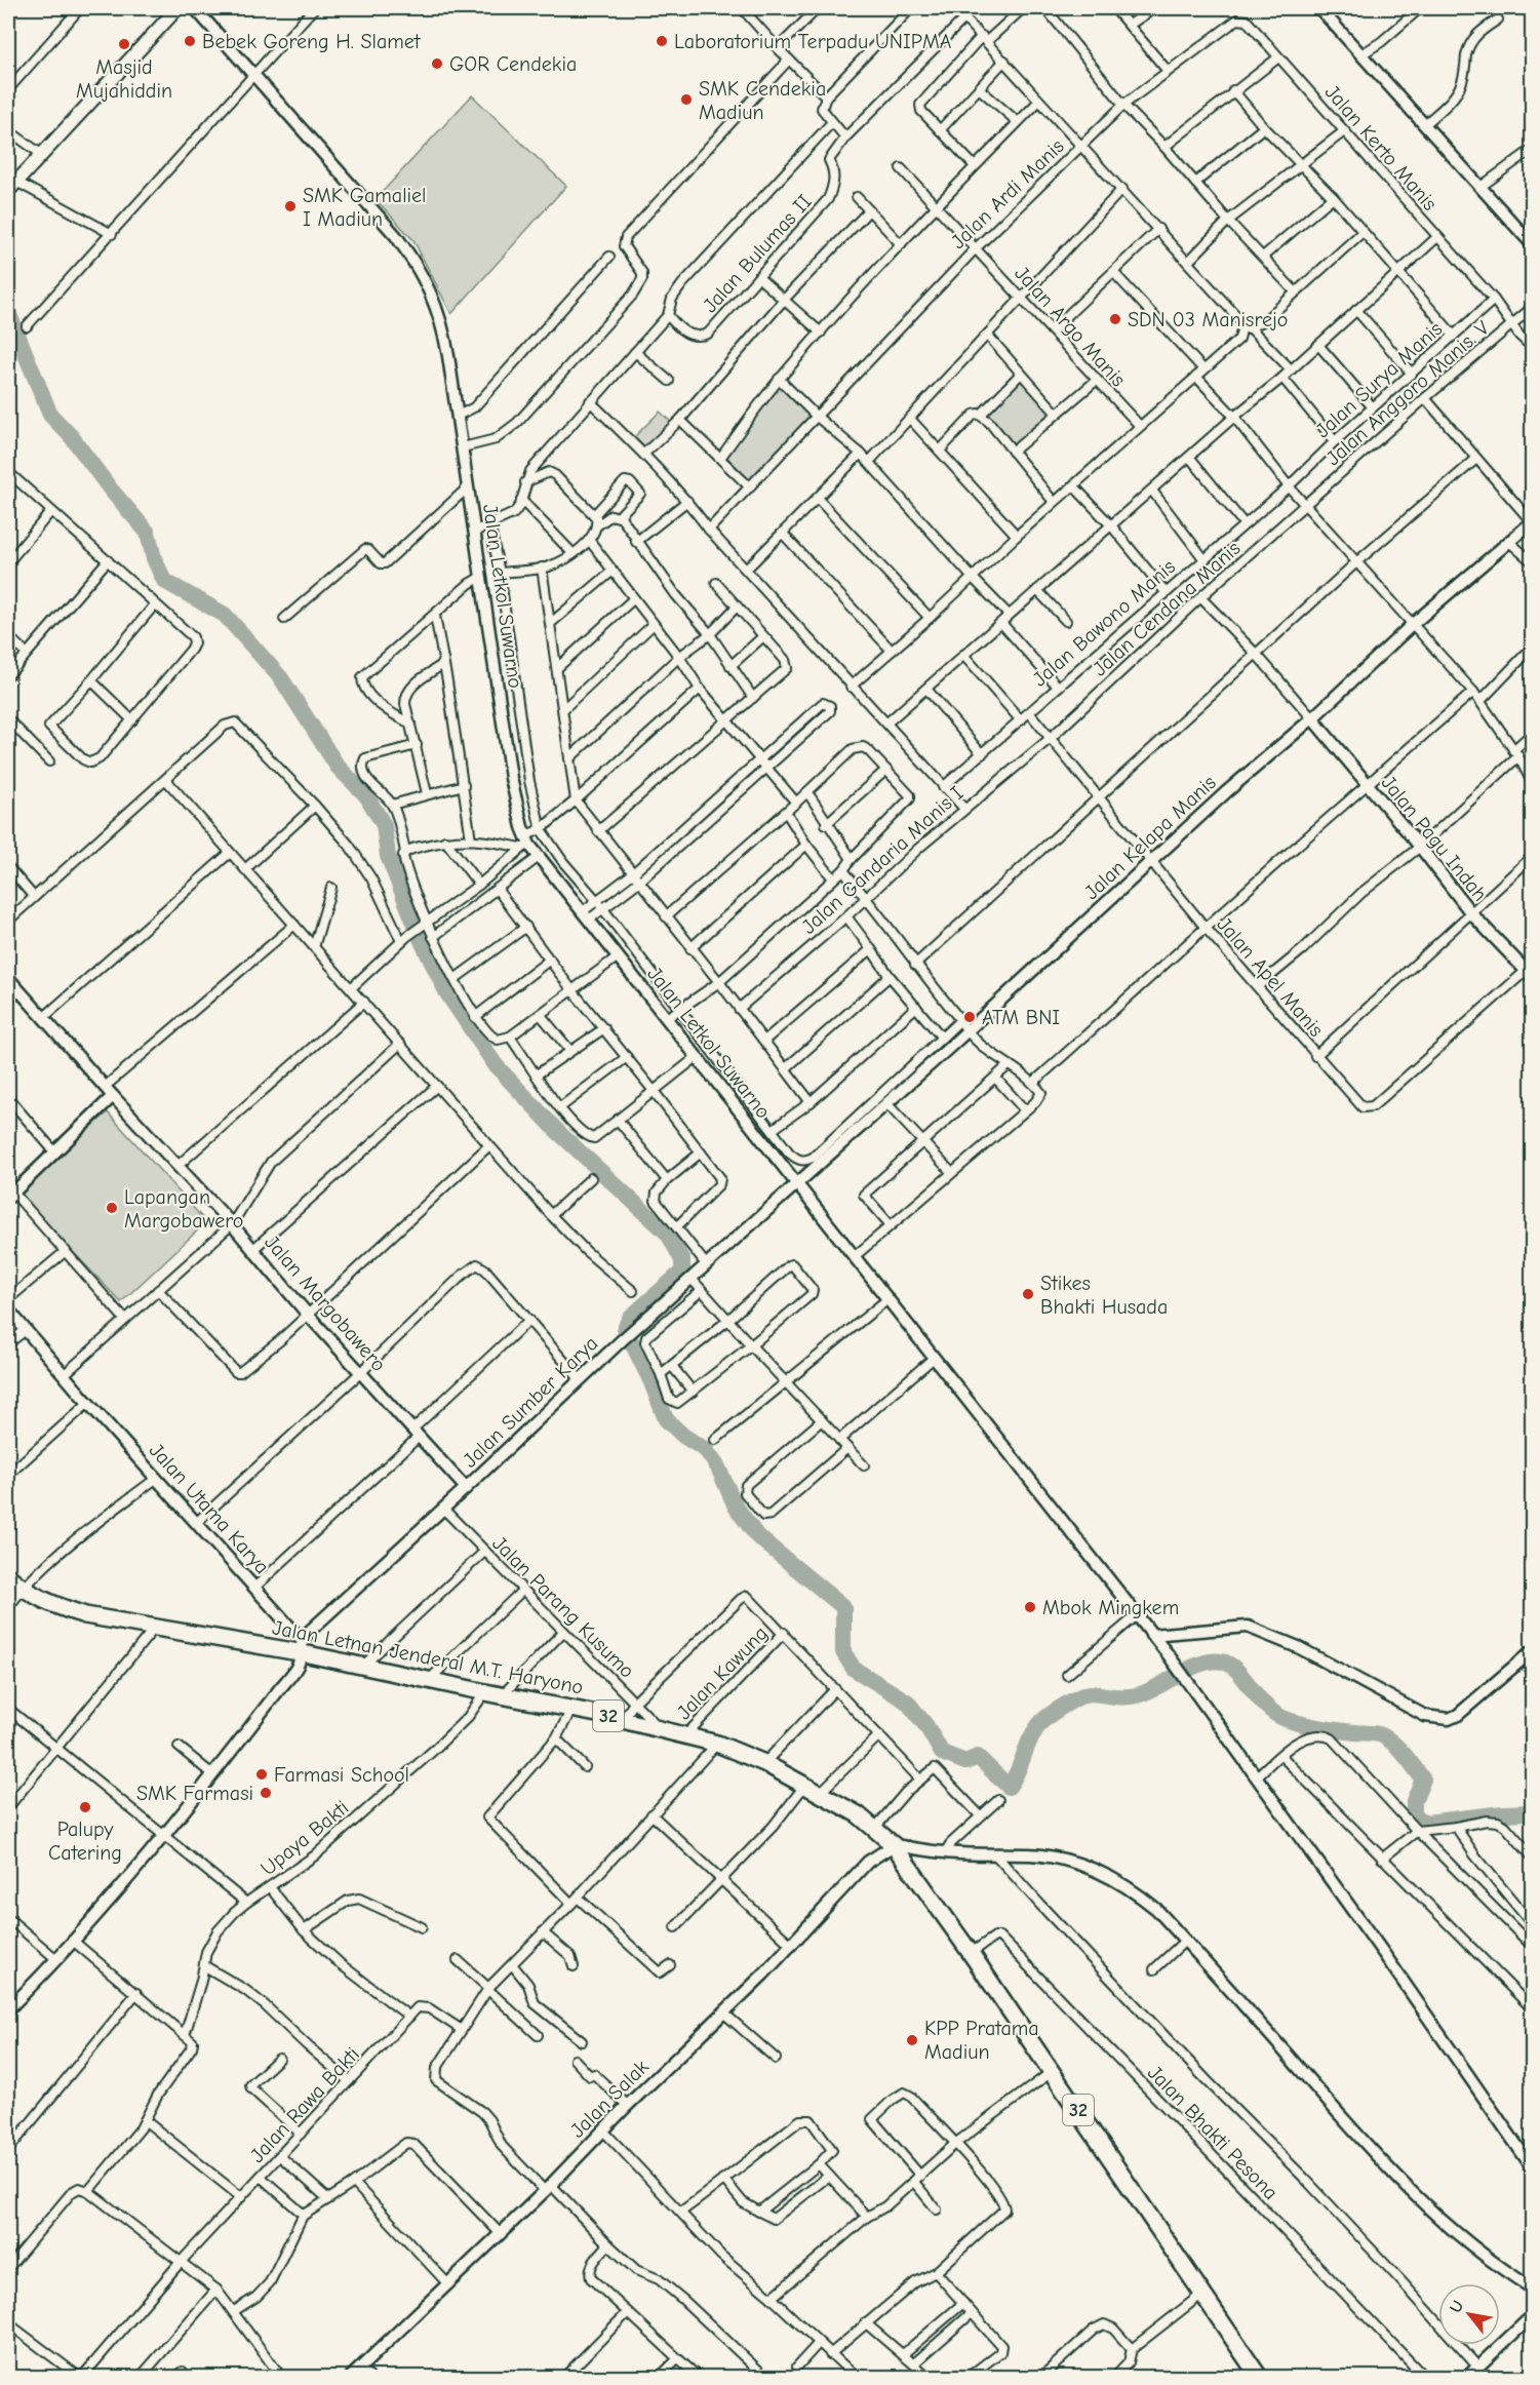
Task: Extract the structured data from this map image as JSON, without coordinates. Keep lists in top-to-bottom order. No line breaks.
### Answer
{"streets":{"highway":["Jalan Letnan Jenderal M.T. Haryono","32"],"street":["Jalan Kerto Manis","Jalan Ardi Manis","Jalan Bulumas II","Jalan Argo Manis","Jalan Surya Manis","Jalan Anggoro Manis. V","Jalan Letkol Suwarno","Jalan Cendana Manis","Jalan Bawono Manis","Jalan Kelapa Manis","Jalan Pagu Indah","Jalan Gandaria Manis I","Jalan Apel Manis","Jalan Margobawero","Jalan Sumber Karya","Jalan Utama Karya","Jalan Parang Kusumo","Jalan Kawung","Upaya Bakti","Jalan Salak","Jalan Rawa Bakti","Jalan Bhakti Pesona"]},"crossings":[["Jalan Kerto Manis","Jalan Ardi Manis"],["Jalan Kerto Manis","Jalan Surya Manis"],["Jalan Kerto Manis","Jalan Anggoro Manis. V"],["Jalan Ardi Manis","Jalan Argo Manis"],["Jalan Surya Manis","Jalan Bawono Manis"],["Jalan Anggoro Manis. V","Jalan Cendana Manis"],["Jalan Letkol Suwarno","Jalan Kelapa Manis"],["Jalan Letkol Suwarno","Jalan Sumber Karya"],["Jalan Cendana Manis","Jalan Gandaria Manis I"],["Jalan Cendana Manis","Jalan Apel Manis"],["Jalan Bawono Manis","Jalan Apel Manis"],["Jalan Kelapa Manis","Jalan Pagu Indah"],["Jalan Kelapa Manis","Jalan Apel Manis"],["Jalan Kelapa Manis","Jalan Sumber Karya"],["Jalan Pagu Indah","Jalan Apel Manis"],["Jalan Gandaria Manis I","Jalan Apel Manis"],["Jalan Margobawero","Jalan Sumber Karya"],["Jalan Sumber Karya","Jalan Utama Karya"],["Jalan Sumber Karya","Jalan Parang Kusumo"],["Jalan Sumber Karya","Jalan Letnan Jenderal M.T. Haryono"],["Jalan Utama Karya","Jalan Letnan Jenderal M.T. Haryono"],["Jalan Parang Kusumo","Jalan Letnan Jenderal M.T. Haryono"],["Jalan Letnan Jenderal M.T. Haryono","Jalan Kawung"],["Jalan Letnan Jenderal M.T. Haryono","32"],["Jalan Letnan Jenderal M.T. Haryono","Upaya Bakti"],["Jalan Letnan Jenderal M.T. Haryono","Jalan Salak"],["32","Jalan Salak"],["32","Jalan Bhakti Pesona"]],"places":["Bebek Goreng H. Slamet","Laboratorium Terpadu UNIPMA","Masjid Mujahiddin","GOR Cendekia","SMK Cendekia Madiun","SMK Gamaliel I Madiun","SDN 03 Manisrejo","ATM BNI","Lapangan Margobawero","Stikes Bhakti Husada","Mbok Mingkem","Farmasi School","SMK Farmasi","Palupy Catering","KPP Pratama Madiun"],"north":"top left"}
